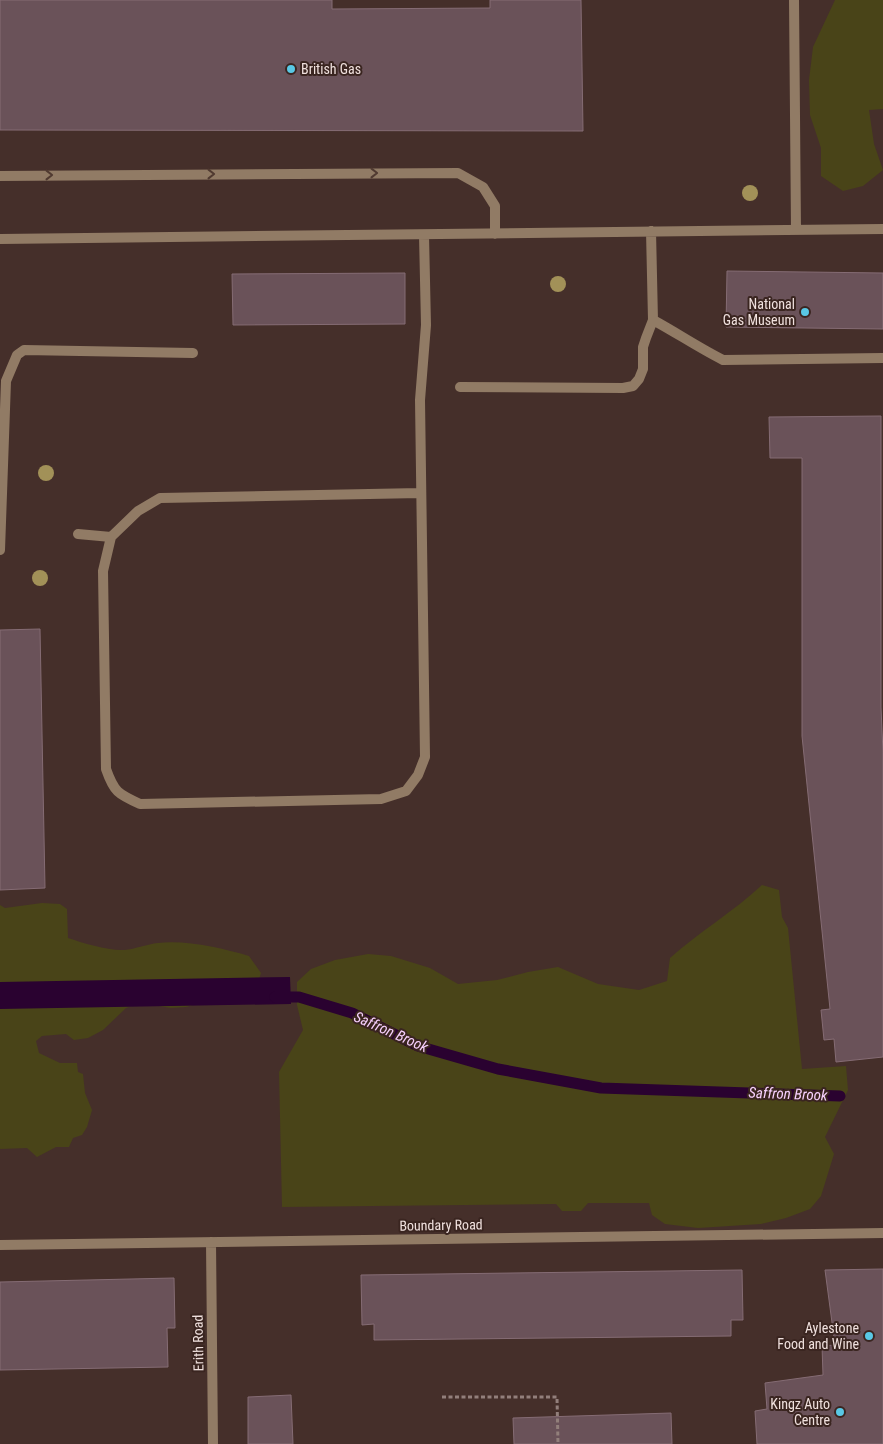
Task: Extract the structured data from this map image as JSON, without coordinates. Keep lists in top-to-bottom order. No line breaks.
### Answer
{"streets":{"street":["Boundary Road","Erith Road"]},"crossings":[["Boundary Road","Erith Road"]],"water":["Saffron Brook"],"places":["British Gas","National Gas Museum","Aylestone Food and Wine","Kingz Auto Centre"]}
